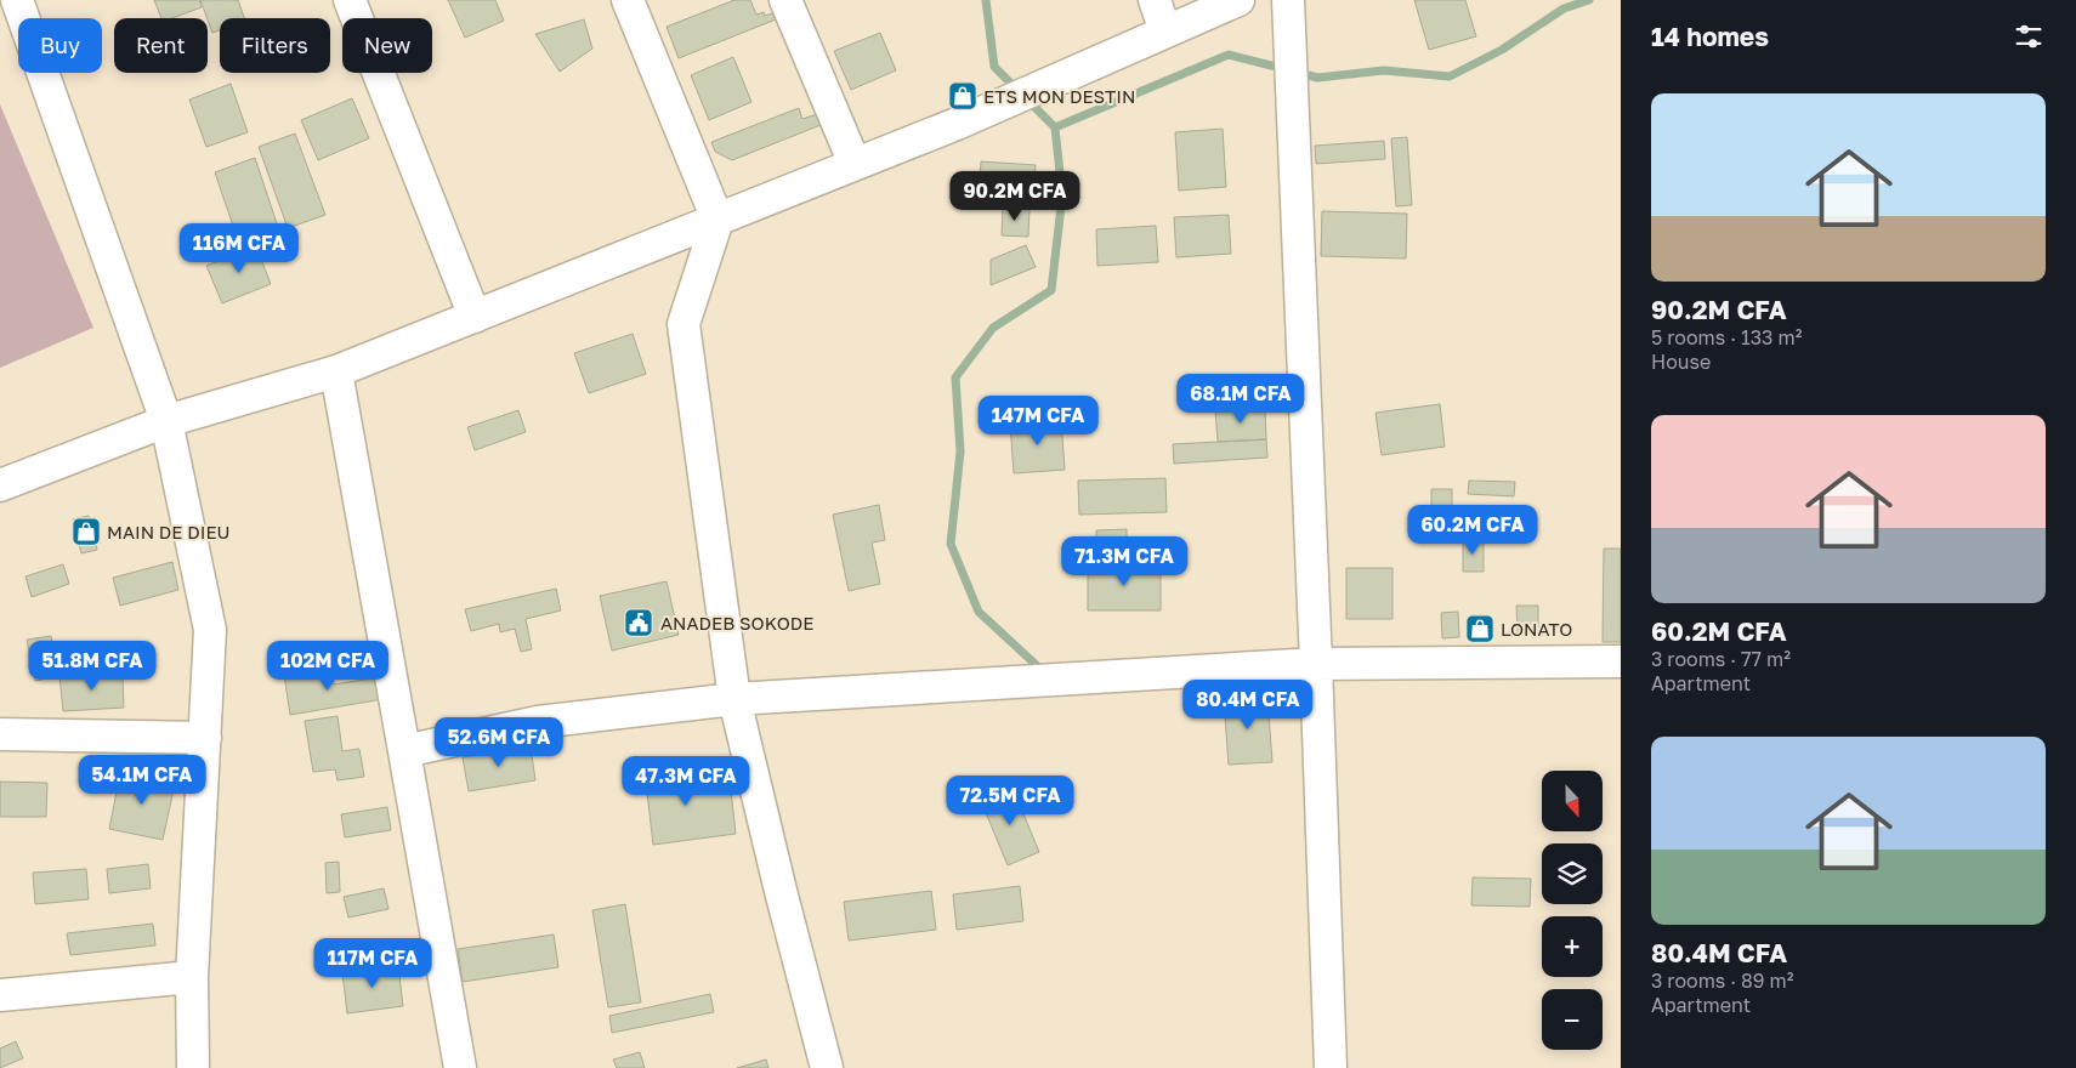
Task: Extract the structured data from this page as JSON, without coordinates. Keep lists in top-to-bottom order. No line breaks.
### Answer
{"places":{"shop":["ETS MON DESTIN","MAIN DE DIEU","LONATO"],"public building":["ANADEB SOKODE"]},"north":"bottom","page":{"heading":"14 homes","chip":["Buy","Rent","Filters","New"],"list":[{"name":"90.2M CFA","note":"5 rooms · 133 m² · House"},{"name":"60.2M CFA","note":"3 rooms · 77 m² · Apartment"},{"name":"80.4M CFA","note":"3 rooms · 89 m² · Apartment"}],"price":["90.2M CFA","116M CFA","68.1M CFA","147M CFA","60.2M CFA","71.3M CFA","51.8M CFA","102M CFA","80.4M CFA","52.6M CFA","54.1M CFA","47.3M CFA","72.5M CFA","117M CFA"],"map_buttons":["+","−"]}}
